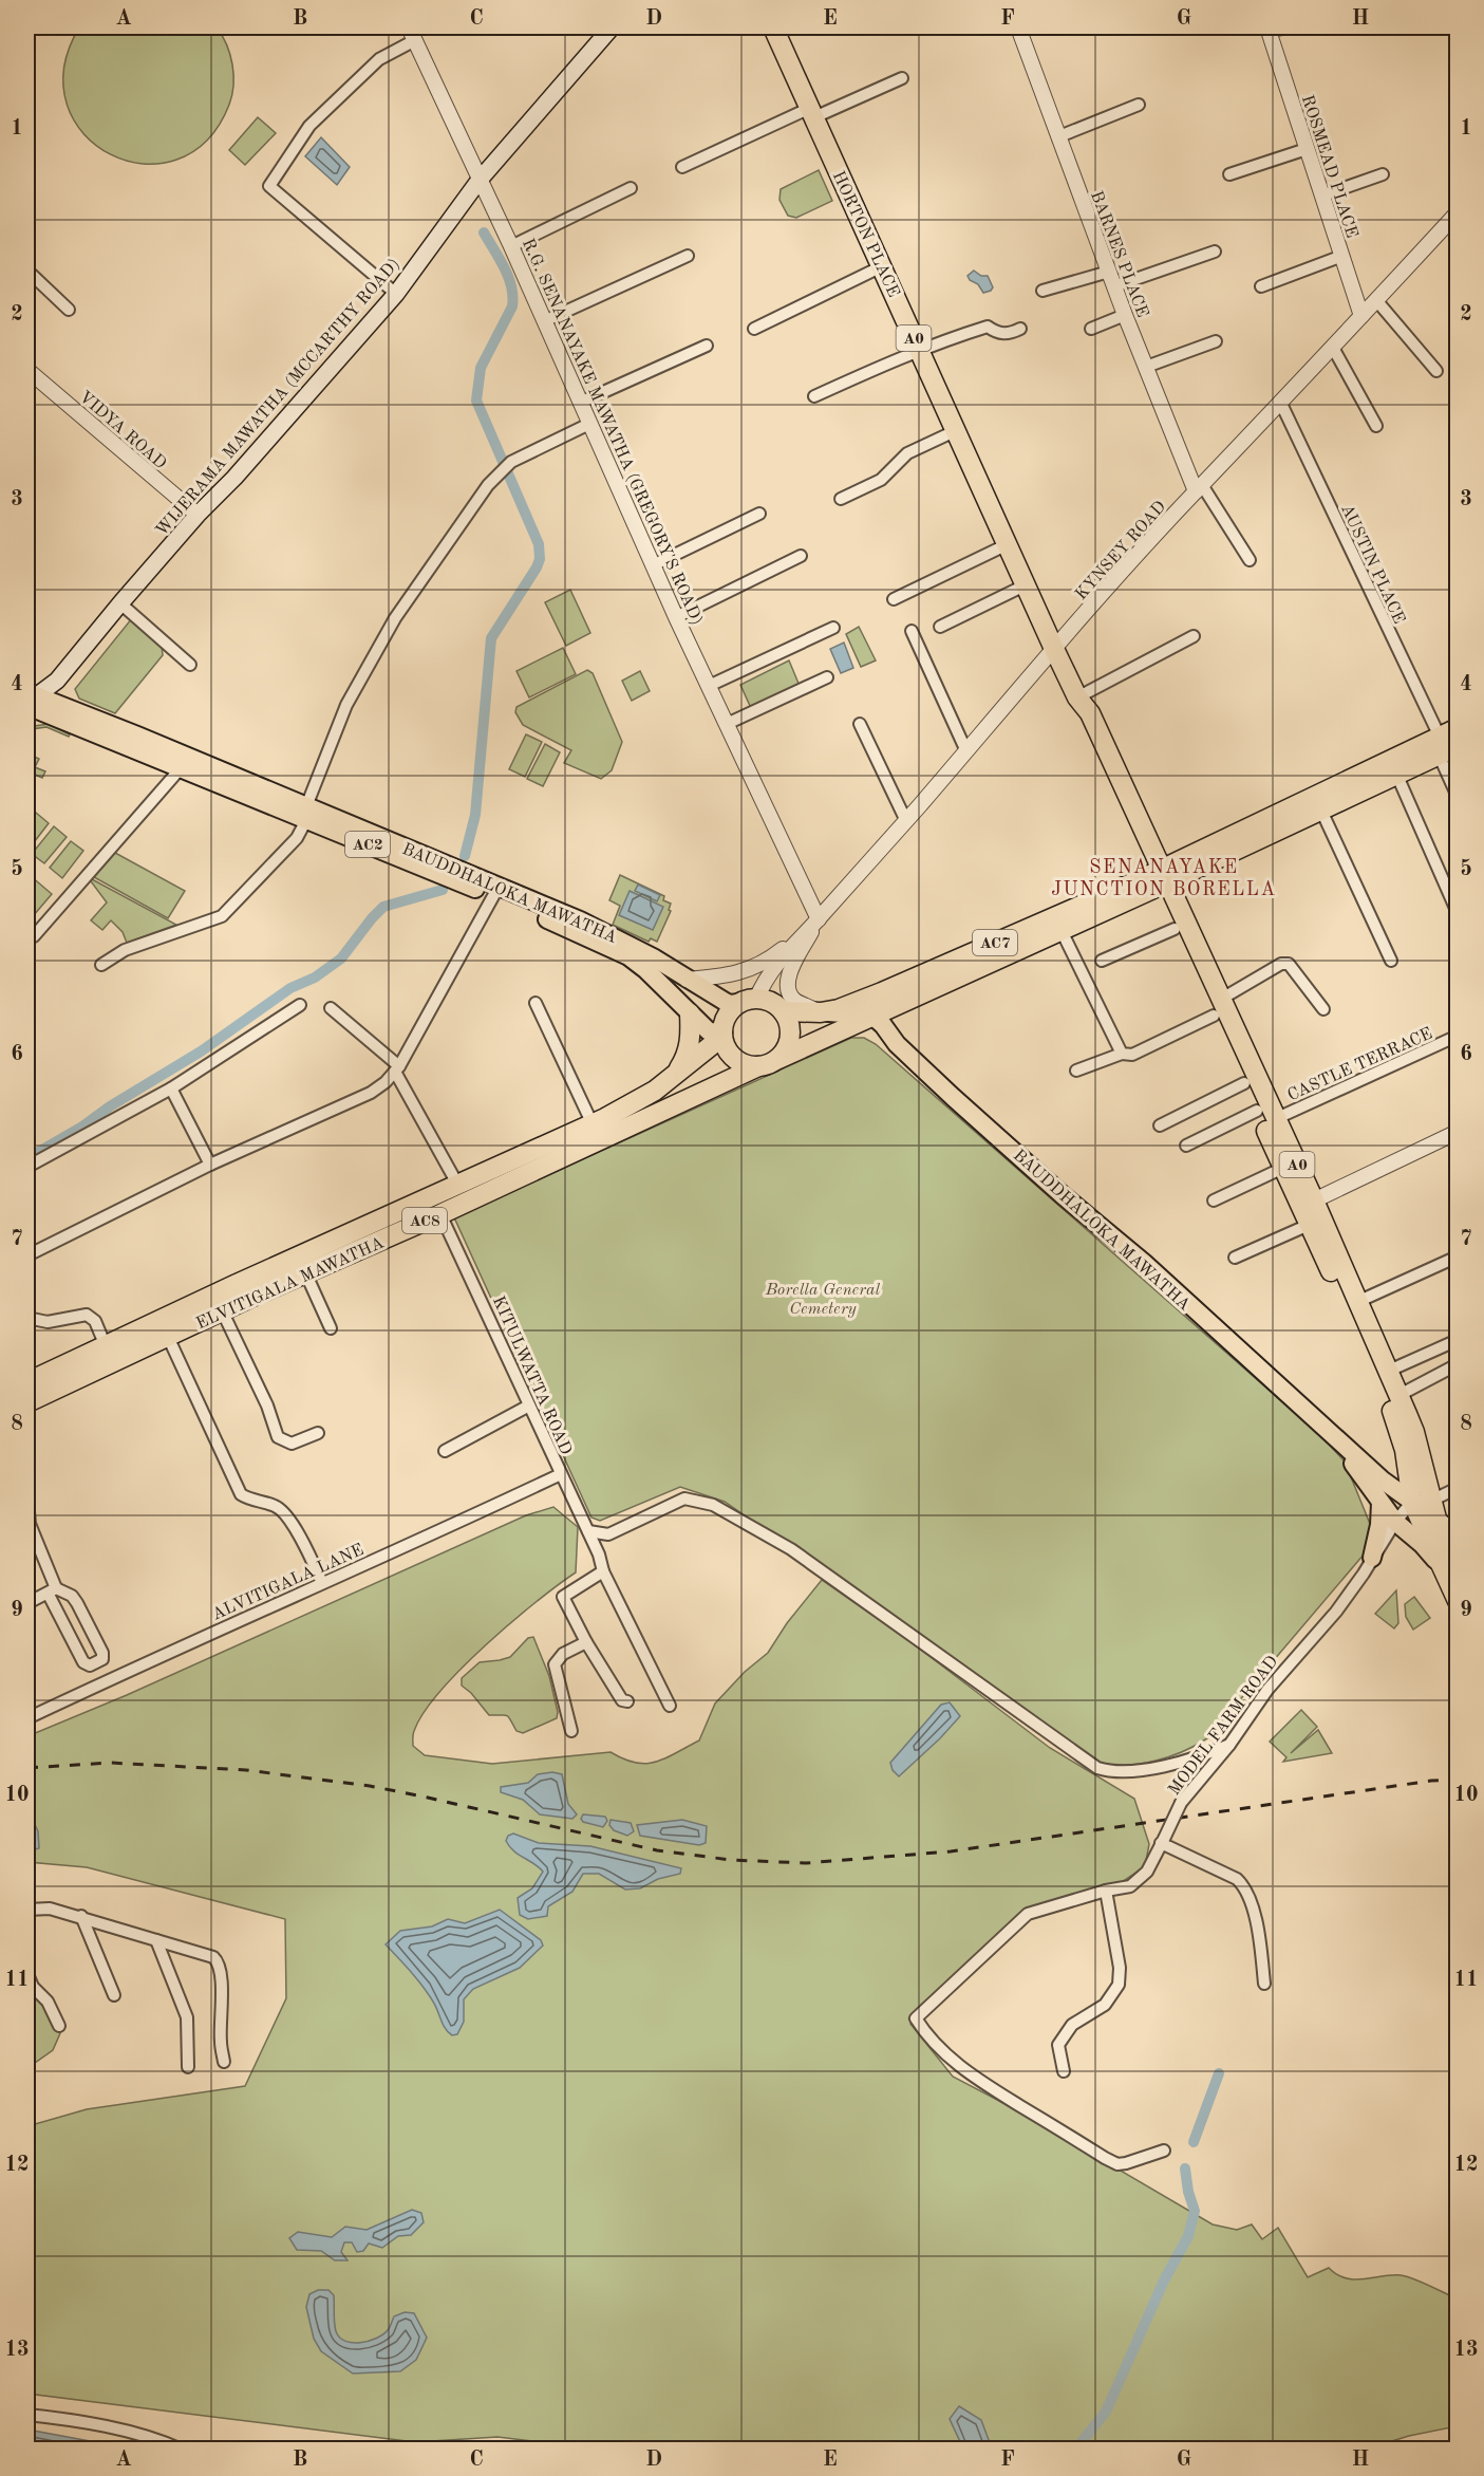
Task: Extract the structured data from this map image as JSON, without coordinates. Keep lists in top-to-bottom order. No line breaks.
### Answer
{"streets":{"highway":["HORTON PLACE","A0","AC7","AC8","ELVITIGALA MAWATHA"],"main road":["WIJERAMA MAWATHA (MCCARTHY ROAD)","AC2","BAUDDHALOKA MAWATHA"],"street":["ROSMEAD PLACE","BARNES PLACE","VIDYA ROAD","R.G. SENANAYAKE MAWATHA (GREGORY'S ROAD)","KYNSEY ROAD","AUSTIN PLACE","CASTLE TERRACE","KITULWATTA ROAD","ALVITIGALA LANE","MODEL FARM ROAD"]},"crossings":[["ROSMEAD PLACE","KYNSEY ROAD"],["HORTON PLACE","A0"],["HORTON PLACE","KYNSEY ROAD"],["BARNES PLACE","KYNSEY ROAD"],["A0","KYNSEY ROAD"],["A0","BAUDDHALOKA MAWATHA"],["A0","AC7"],["A0","CASTLE TERRACE"],["A0","MODEL FARM ROAD"],["WIJERAMA MAWATHA (MCCARTHY ROAD)","VIDYA ROAD"],["WIJERAMA MAWATHA (MCCARTHY ROAD)","R.G. SENANAYAKE MAWATHA (GREGORY'S ROAD)"],["WIJERAMA MAWATHA (MCCARTHY ROAD)","BAUDDHALOKA MAWATHA"],["R.G. SENANAYAKE MAWATHA (GREGORY'S ROAD)","KYNSEY ROAD"],["KYNSEY ROAD","AUSTIN PLACE"],["KYNSEY ROAD","BAUDDHALOKA MAWATHA"],["KYNSEY ROAD","AC7"],["KYNSEY ROAD","ELVITIGALA MAWATHA"],["AUSTIN PLACE","AC7"],["BAUDDHALOKA MAWATHA","AC7"],["BAUDDHALOKA MAWATHA","ELVITIGALA MAWATHA"],["BAUDDHALOKA MAWATHA","MODEL FARM ROAD"],["AC7","ELVITIGALA MAWATHA"],["ELVITIGALA MAWATHA","KITULWATTA ROAD"],["KITULWATTA ROAD","ALVITIGALA LANE"]],"districts":["SENANAYAKE JUNCTION BORELLA"],"parks":["Borella General Cemetery"],"grid":{"columns":["A","B","C","D","E","F","G","H"],"rows":["1","2","3","4","5","6","7","8","9","10","11","12","13"]}}
